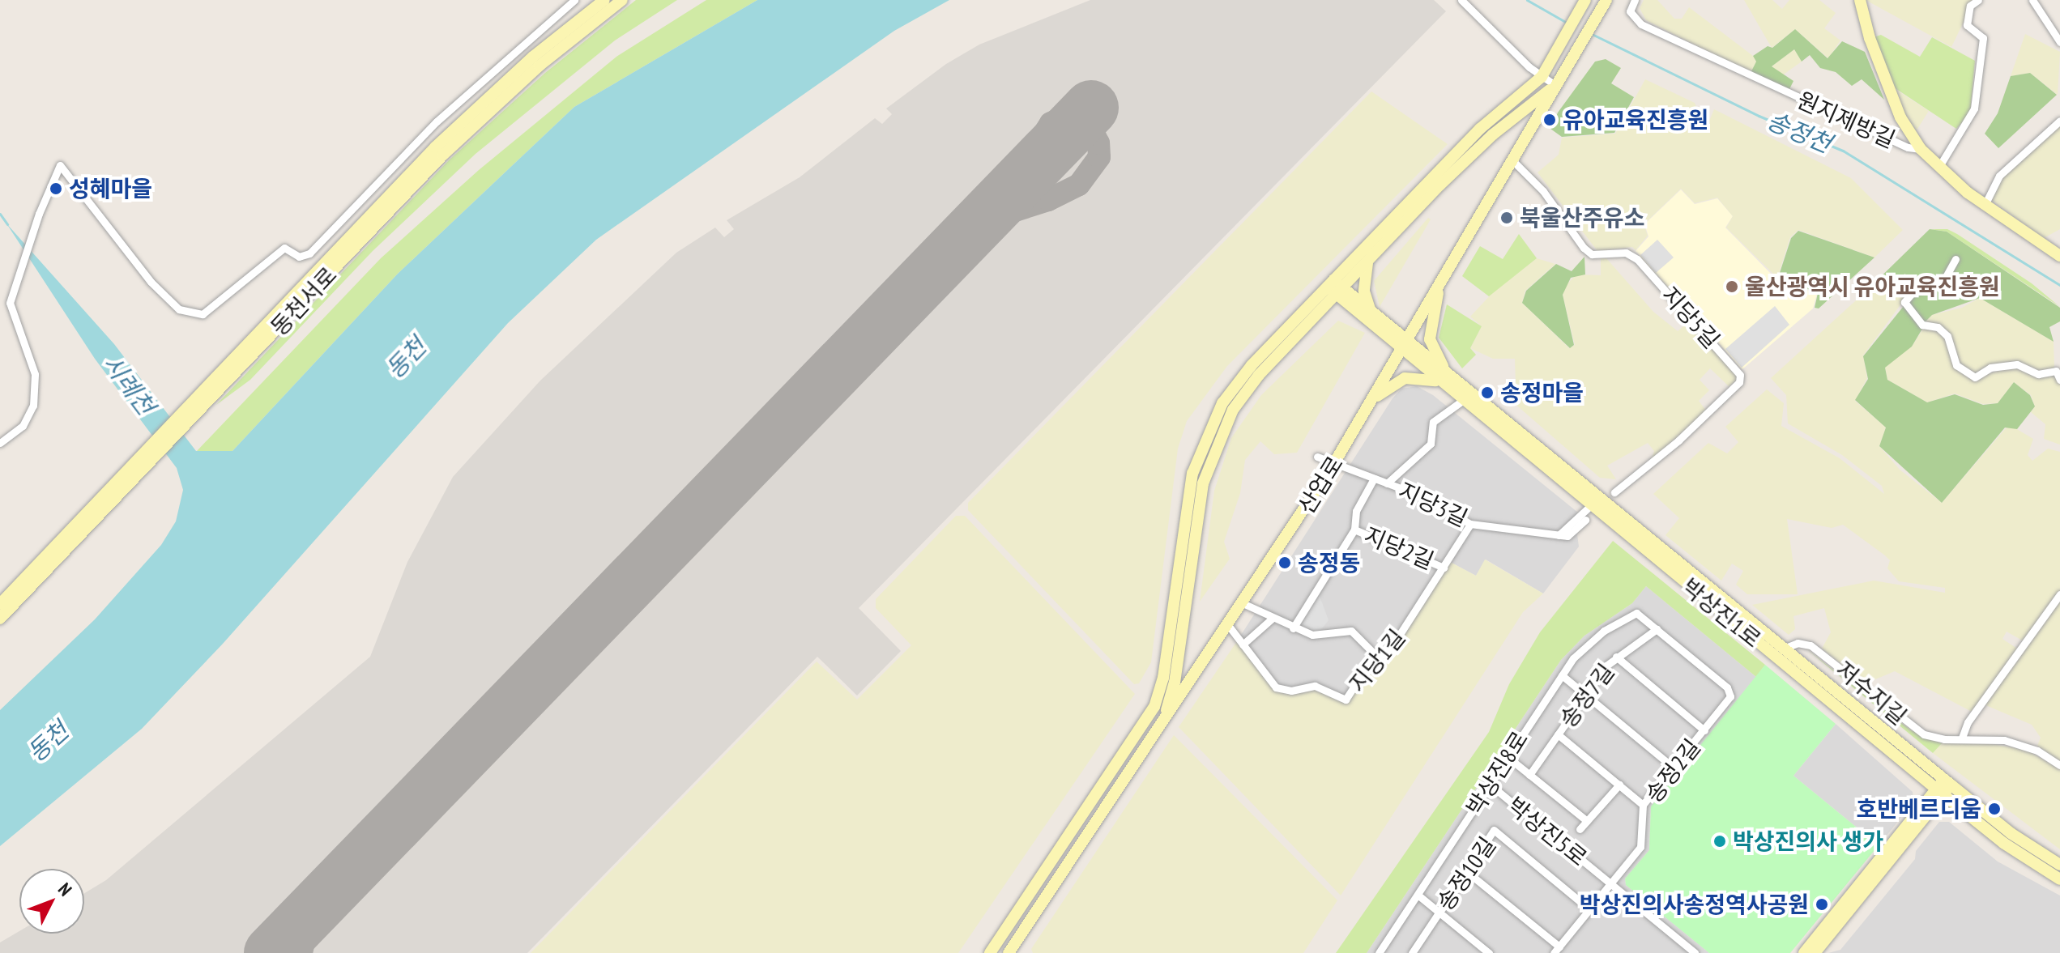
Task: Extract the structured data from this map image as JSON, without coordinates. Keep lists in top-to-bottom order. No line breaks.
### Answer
{"streets":{"main road":["원지제방길","동천서로","산업로","박상진1로"],"street":["지당5길","지당3길","지당2길","지당1길","저수지길","송정7길","송정2길","박상진8로","박상진5로","송정10길"]},"crossings":[["지당5길","산업로"],["산업로","지당3길"],["산업로","박상진1로"],["산업로","지당1길"],["지당3길","지당2길"],["지당3길","지당1길"],["지당2길","지당1길"],["박상진1로","저수지길"],["송정7길","송정2길"],["송정2길","박상진8로"],["송정2길","박상진5로"],["송정2길","송정10길"],["박상진8로","박상진5로"]],"water":["송정천","동천","시례천"],"places":["유아교육진흥원","성혜마을","북울산주유소","울산광역시 유아교육진흥원","송정마을","송정동","호반베르디움","박상진의사 생가","박상진의사송정역사공원"],"north":"top right"}
